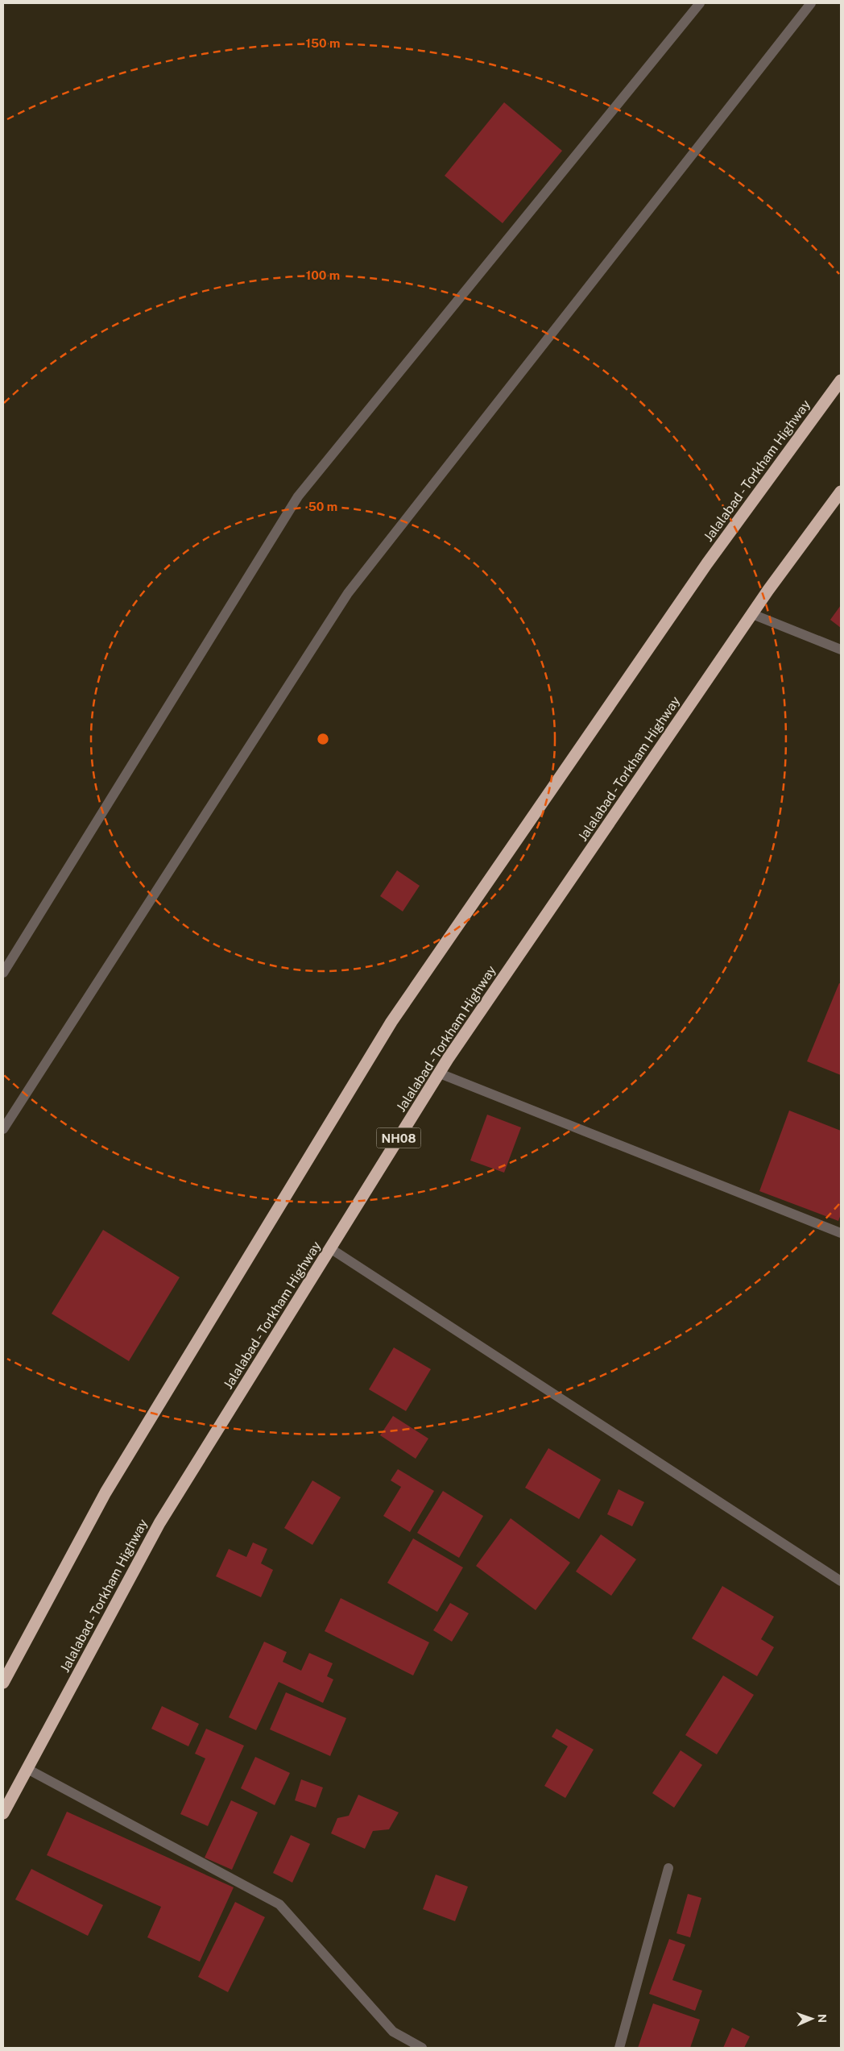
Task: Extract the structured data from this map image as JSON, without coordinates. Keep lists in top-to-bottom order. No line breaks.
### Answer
{"streets":{"highway":["Jalalabad - Torkham Highway","NH08"]},"north":"right","rings":["150 m","100 m","50 m"]}
